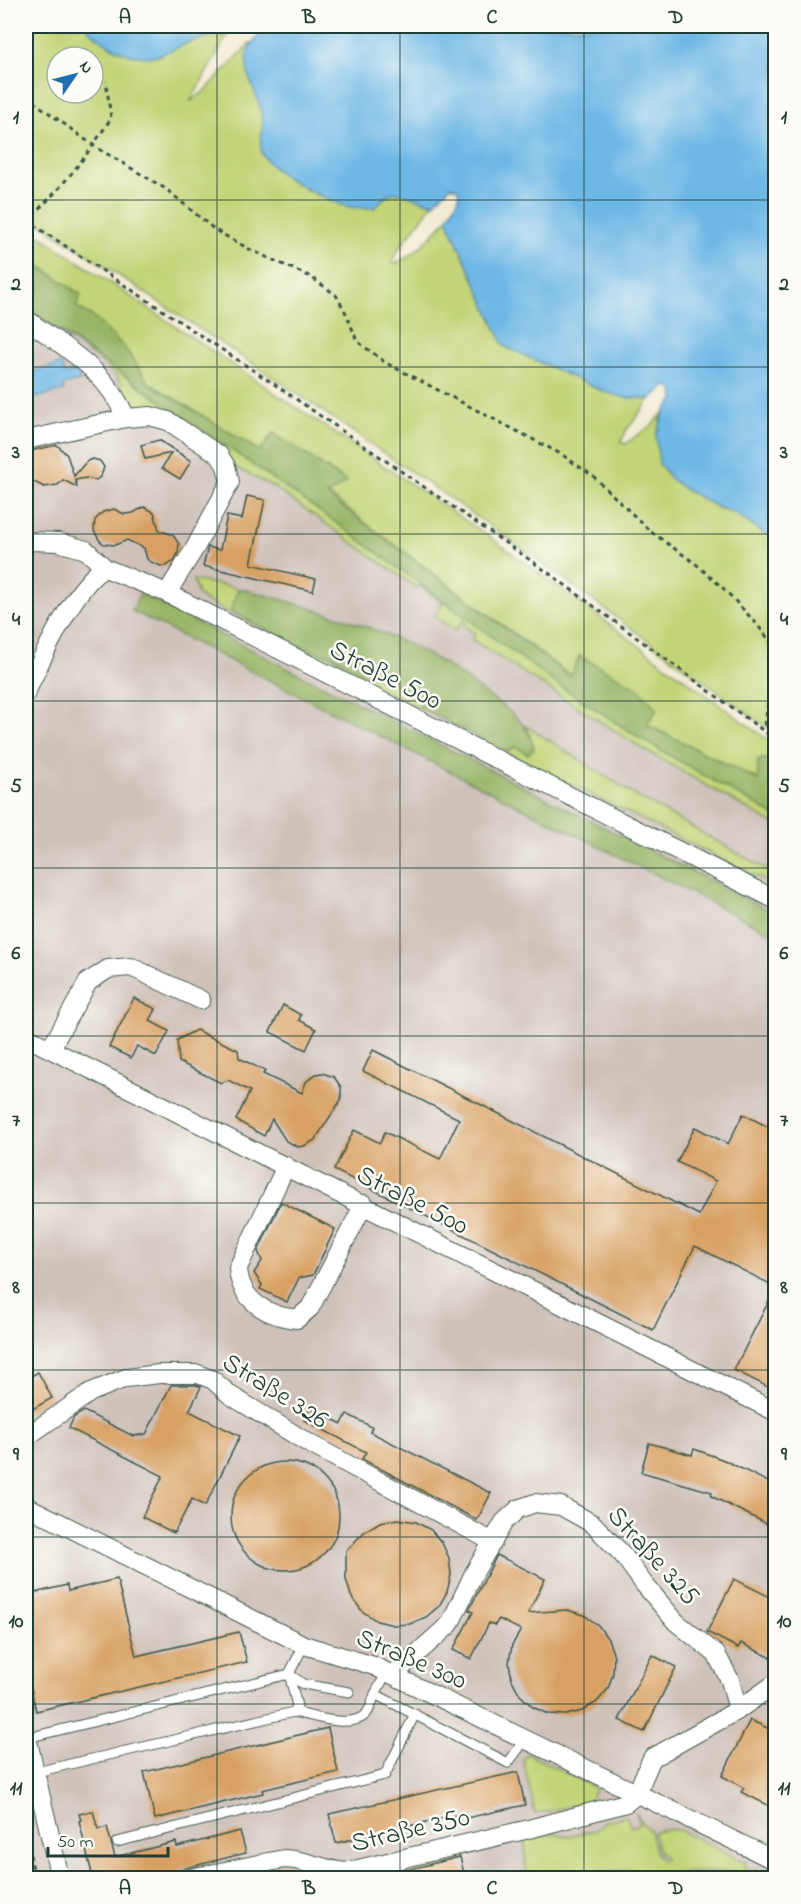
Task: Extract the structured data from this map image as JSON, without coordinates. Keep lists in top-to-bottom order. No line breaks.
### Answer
{"streets":{"street":["Straße 500","Straße 326","Straße 325","Straße 300","Straße 350"]},"crossings":[["Straße 326","Straße 325"],["Straße 325","Straße 300"],["Straße 300","Straße 350"]],"scale_bar":"50 m","north":"top right","grid":{"columns":["A","B","C","D"],"rows":["1","2","3","4","5","6","7","8","9","10","11"]}}
